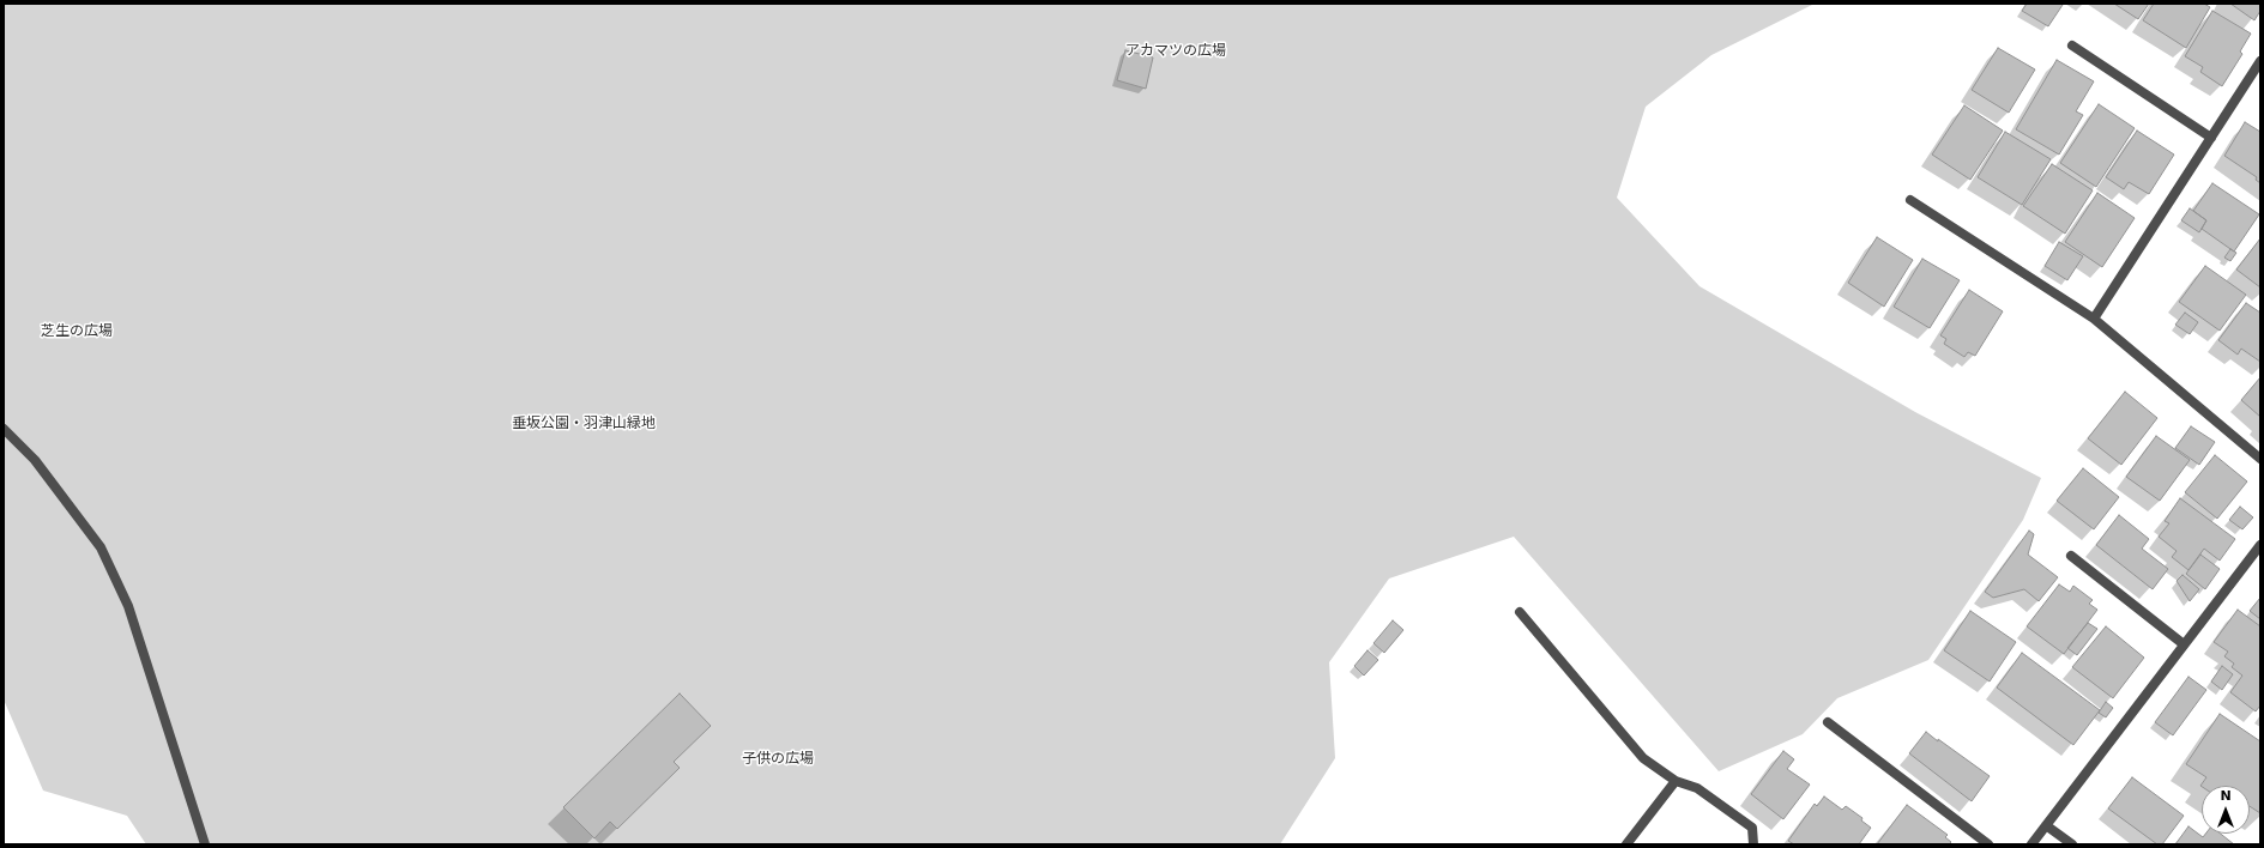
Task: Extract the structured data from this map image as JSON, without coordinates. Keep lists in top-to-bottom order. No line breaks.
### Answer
{"parks":["アカマツの広場","芝生の広場","垂坂公園・羽津山緑地","子供の広場"],"north":"top"}
